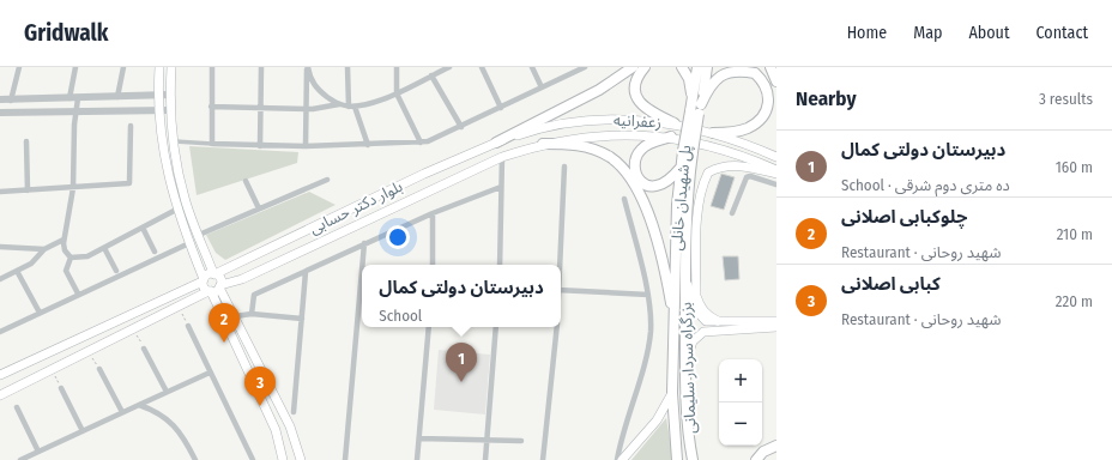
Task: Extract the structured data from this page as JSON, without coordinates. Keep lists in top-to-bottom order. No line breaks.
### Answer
{"streets":{"highway":["پل شهیدان خانلی","بزرگراه سردار سلیمانی"],"main road":["زعفرانیه","بلوار دکتر حسابی"]},"crossings":[["زعفرانیه","بلوار دکتر حسابی"],["پل شهیدان خانلی","بزرگراه سردار سلیمانی"]],"page":{"header":"Gridwalk","nav":["Home","Map","About","Contact"],"heading":["Nearby","3 results"],"list":[{"mark":"1","name":"دبیرستان دولتی کمال","note":"School · ده متری دوم شرقی","value":"160 m"},{"mark":"2","name":"چلوکبابی اصلانی","note":"Restaurant · شهید روحانی","value":"210 m"},{"mark":"3","name":"کبابی اصلانی","note":"Restaurant · شهید روحانی","value":"220 m"}],"popup":["دبیرستان دولتی کمال","School"],"pins":["2","1","3"],"map_buttons":["+","−"]}}
